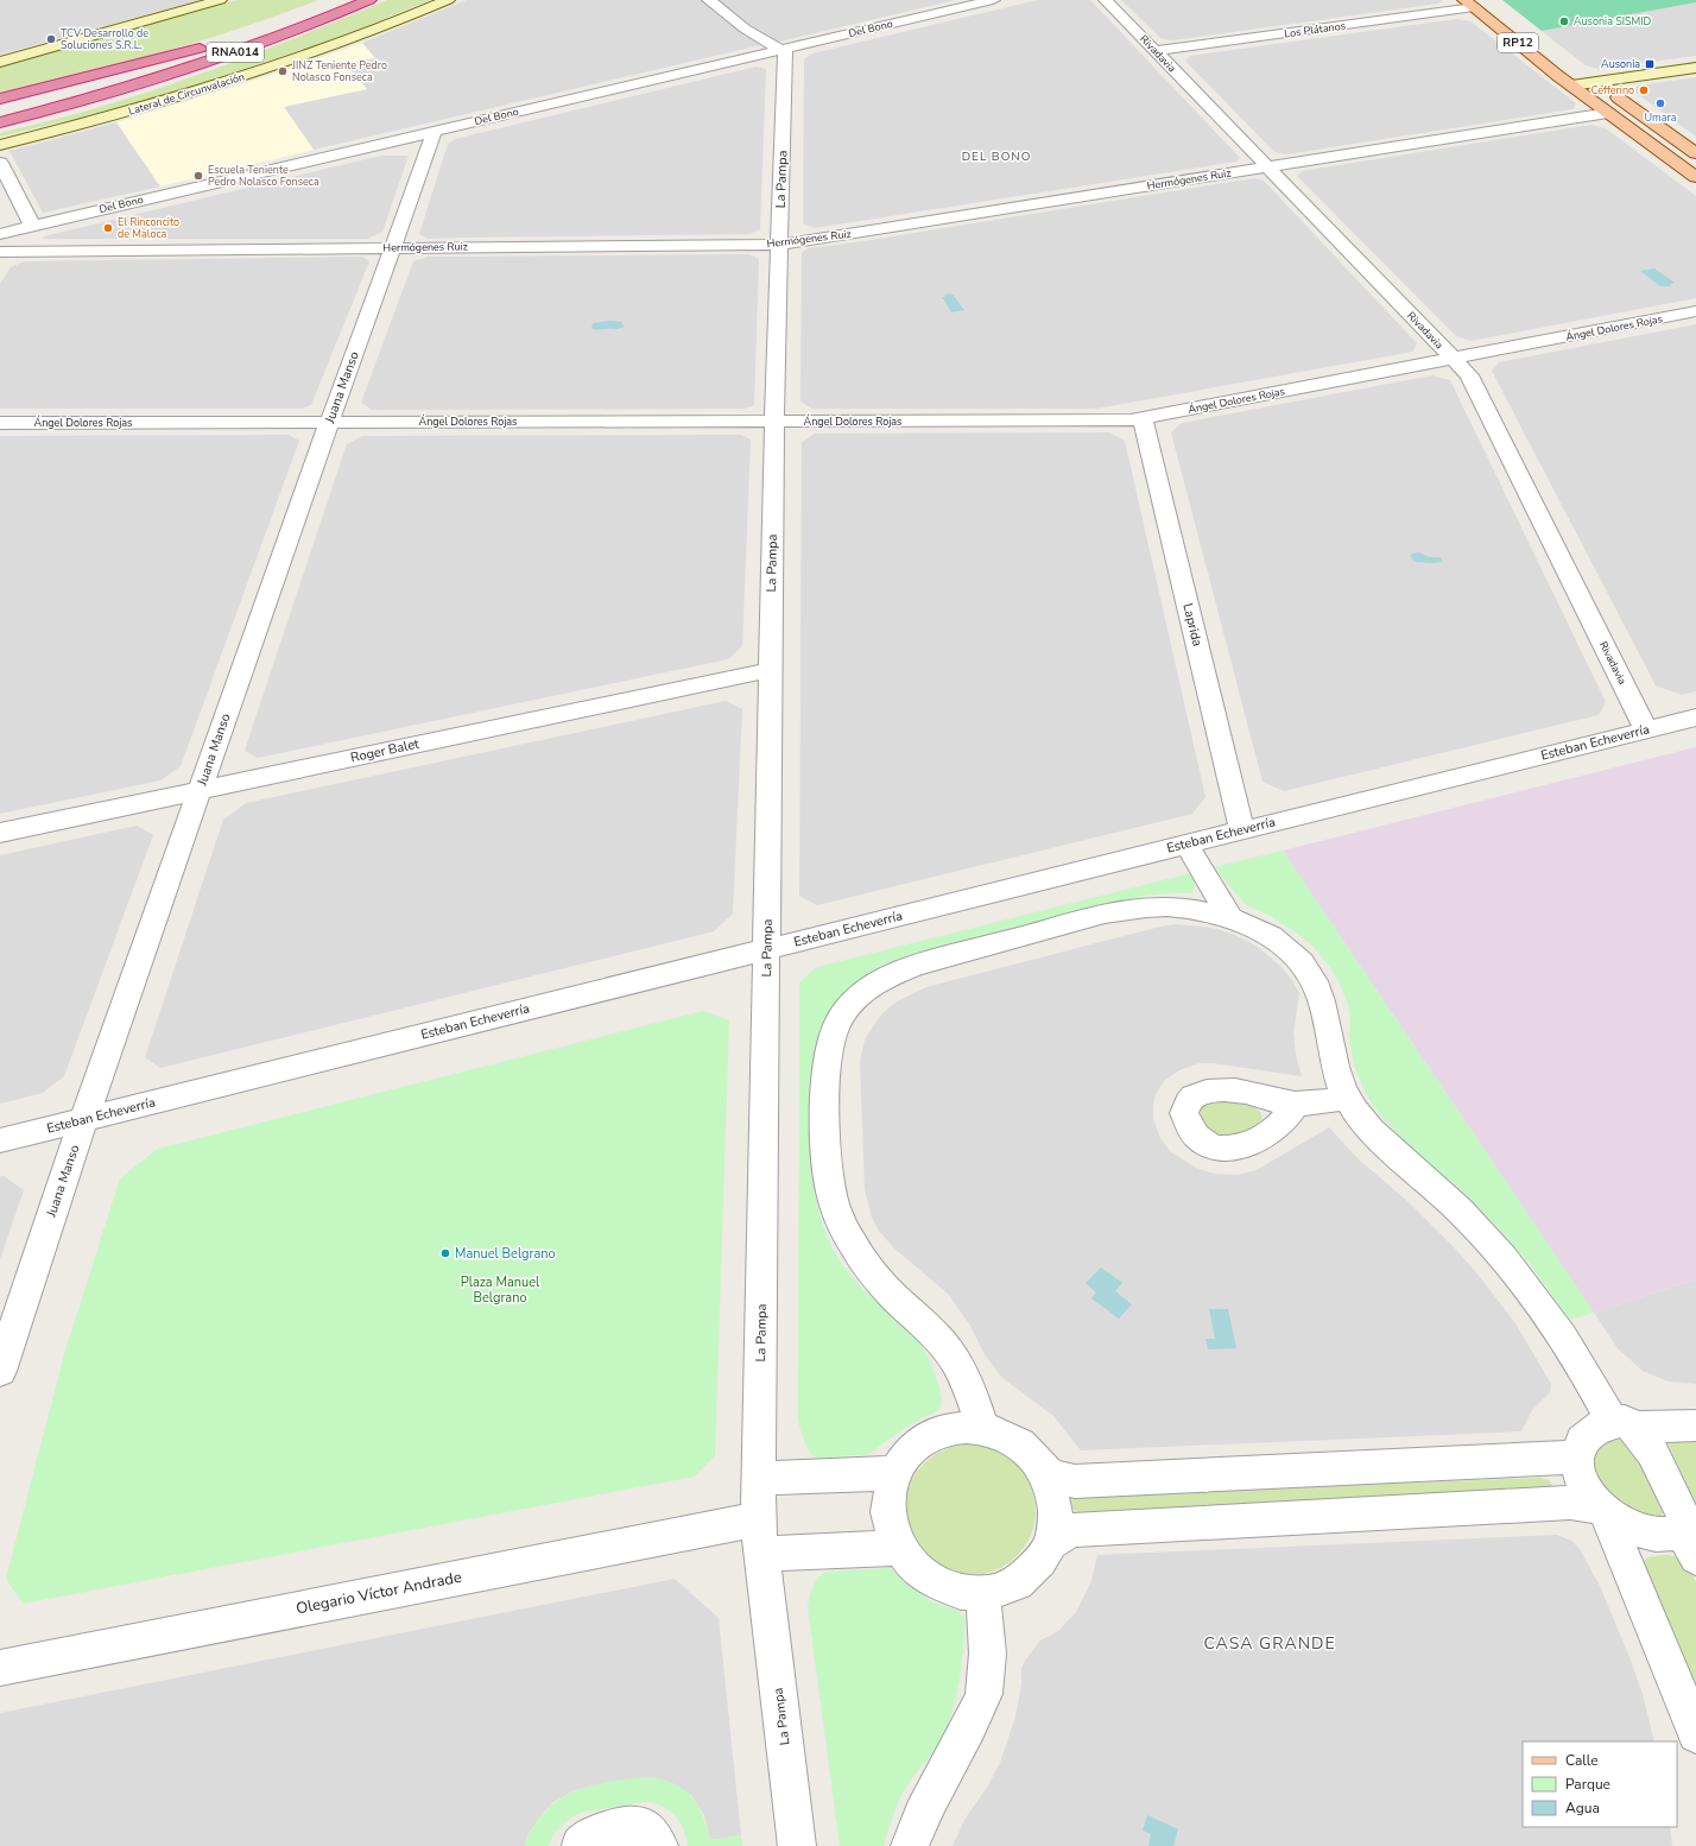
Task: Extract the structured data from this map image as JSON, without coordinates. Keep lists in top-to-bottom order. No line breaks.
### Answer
{"streets":{"highway":["RNA014"],"main road":["RP12"],"street":["Del Bono","Los Plátanos","Rivadavia","Lateral de Circunvalación","La Pampa","Hermógenes Ruiz","Ángel Dolores Rojas","Juana Manso","Laprida","Esteban Echeverría","Roger Balet","Olegario Víctor Andrade"]},"crossings":[["Del Bono","La Pampa"],["Del Bono","Juana Manso"],["Los Plátanos","RP12"],["Los Plátanos","Rivadavia"],["RP12","Hermógenes Ruiz"],["Rivadavia","Hermógenes Ruiz"],["Rivadavia","Ángel Dolores Rojas"],["Rivadavia","Esteban Echeverría"],["La Pampa","Hermógenes Ruiz"],["La Pampa","Ángel Dolores Rojas"],["La Pampa","Esteban Echeverría"],["La Pampa","Roger Balet"],["La Pampa","Olegario Víctor Andrade"],["Hermógenes Ruiz","Juana Manso"],["Ángel Dolores Rojas","Juana Manso"],["Ángel Dolores Rojas","Laprida"],["Juana Manso","Esteban Echeverría"],["Juana Manso","Roger Balet"],["Laprida","Esteban Echeverría"]],"districts":["DEL BONO","CASA GRANDE"],"parks":["Plaza Manuel Belgrano"],"places":{"other":["Ausonia SISMID","TCV Desarrollo de Soluciones S.R.L.","JINZ Teniente Pedro Nolasco Fonseca","Cefferino","Umara","Escuela Teniente Pedro Nolasco Fonseca","El Rinconcito de Maloca","Manuel Belgrano"],"transit":["Ausonia"]},"legend":["Calle","Parque","Agua"]}
